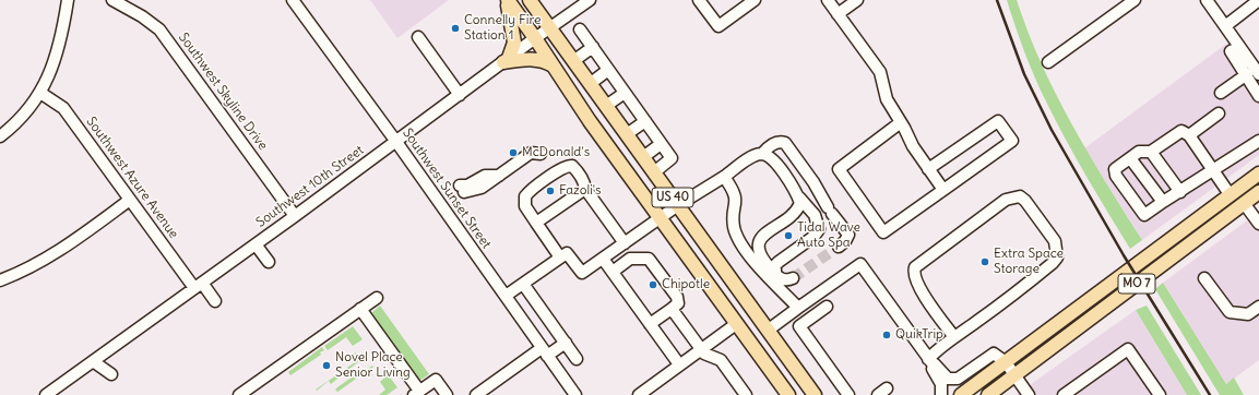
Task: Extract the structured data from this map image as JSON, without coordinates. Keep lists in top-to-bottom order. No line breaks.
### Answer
{"streets":{"main road":["US 40","MO 7"],"street":["Southwest Skyline Drive","Southwest Azure Avenue","Southwest 10th Street","Southwest Sunset Street"]},"crossings":[["Southwest Skyline Drive","Southwest 10th Street"],["Southwest Azure Avenue","Southwest 10th Street"],["Southwest 10th Street","Southwest Sunset Street"],["Southwest 10th Street","US 40"]],"places":["Connelly Fire Station 1","McDonald's","Fazoli's","Tidal Wave Auto Spa","Extra Space Storage","Chipotle","QuikTrip","Novel Place Senior Living"]}
